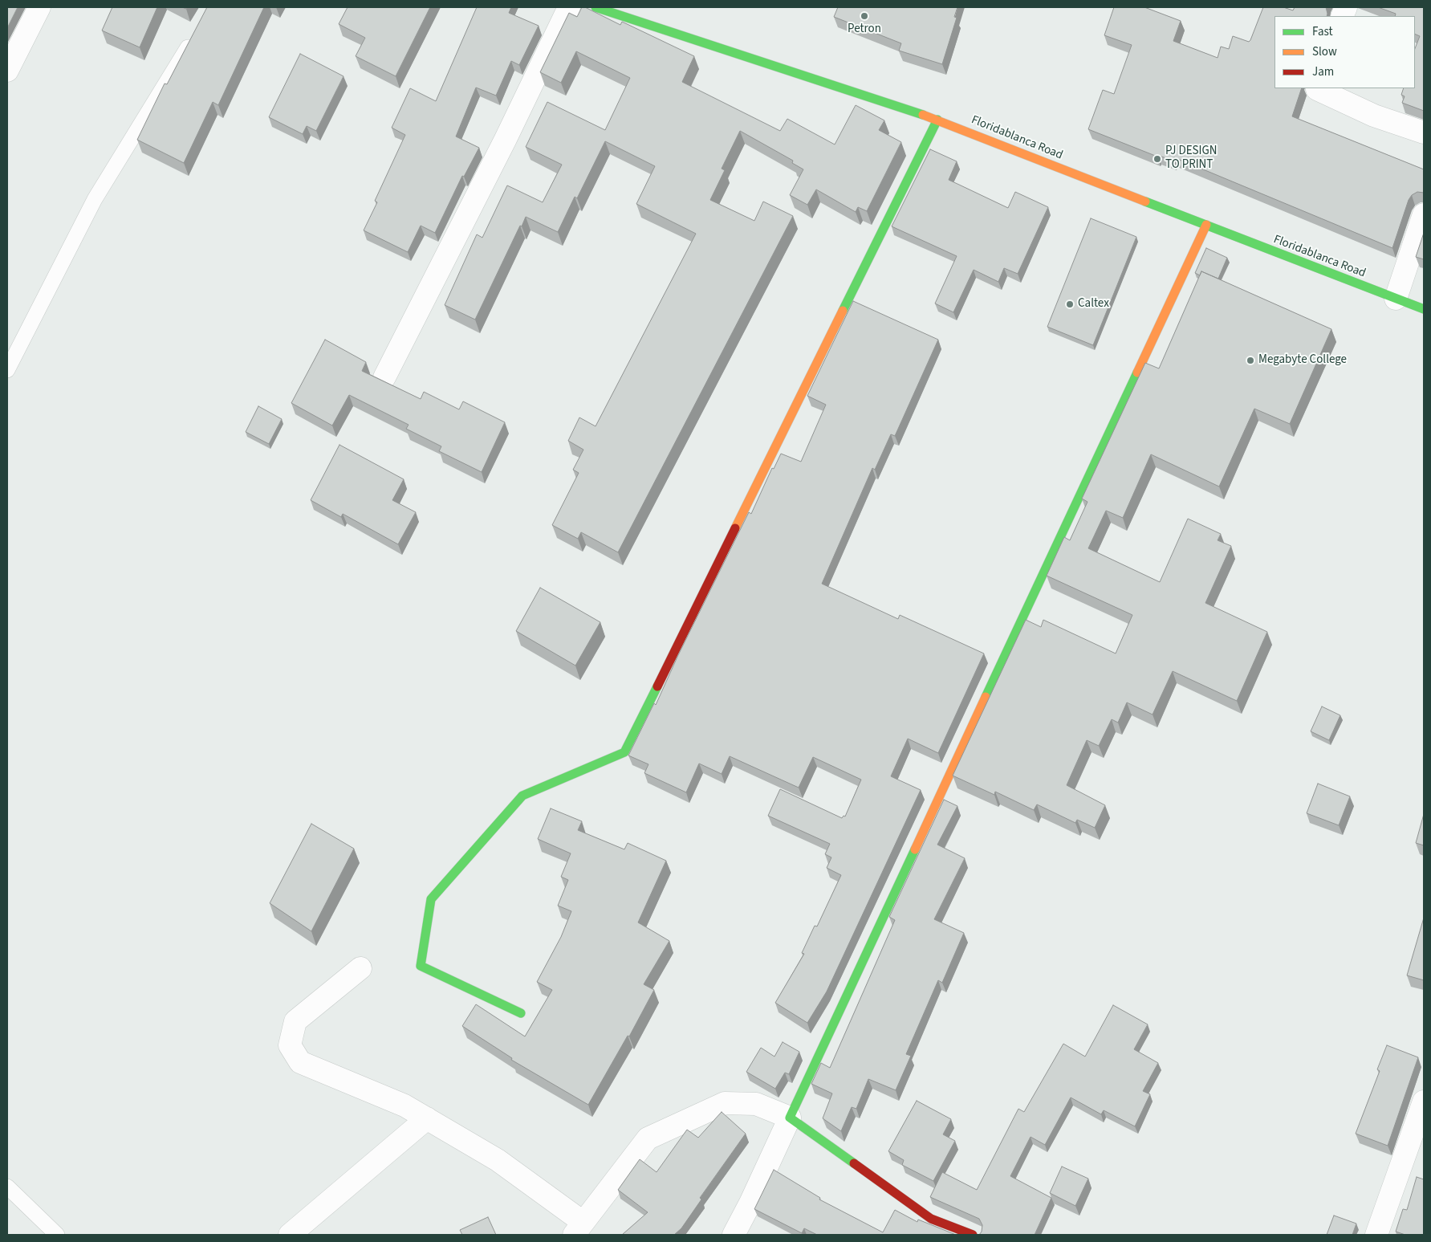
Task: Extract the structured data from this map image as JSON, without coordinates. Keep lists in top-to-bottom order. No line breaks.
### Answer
{"streets":{"street":["Floridablanca Road"]},"places":["Petron","PJ DESIGN TO PRINT","Caltex","Megabyte College"],"legend":["Fast","Slow","Jam"]}
